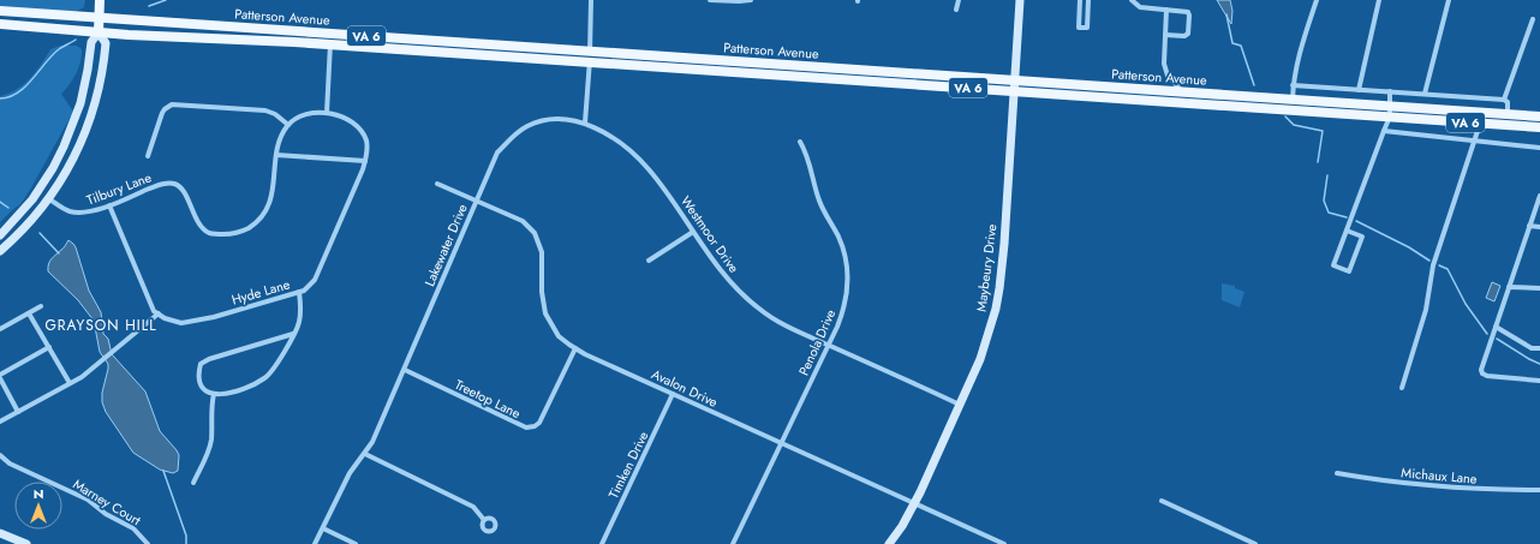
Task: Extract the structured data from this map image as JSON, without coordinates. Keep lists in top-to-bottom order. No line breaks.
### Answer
{"streets":{"main road":["Patterson Avenue","VA 6"],"street":["Tilbury Lane","Westmoor Drive","Lakewater Drive","Maybeury Drive","Hyde Lane","Penola Drive","Avalon Drive","Treetop Lane","Timken Drive","Michaux Lane","Marney Court"]},"crossings":[["Patterson Avenue","Maybeury Drive"],["Westmoor Drive","Lakewater Drive"],["Westmoor Drive","Maybeury Drive"],["Westmoor Drive","Penola Drive"],["Lakewater Drive","Avalon Drive"],["Lakewater Drive","Treetop Lane"],["Maybeury Drive","Avalon Drive"],["Penola Drive","Avalon Drive"],["Avalon Drive","Treetop Lane"],["Avalon Drive","Timken Drive"]],"districts":["GRAYSON HILL"],"north":"top"}
